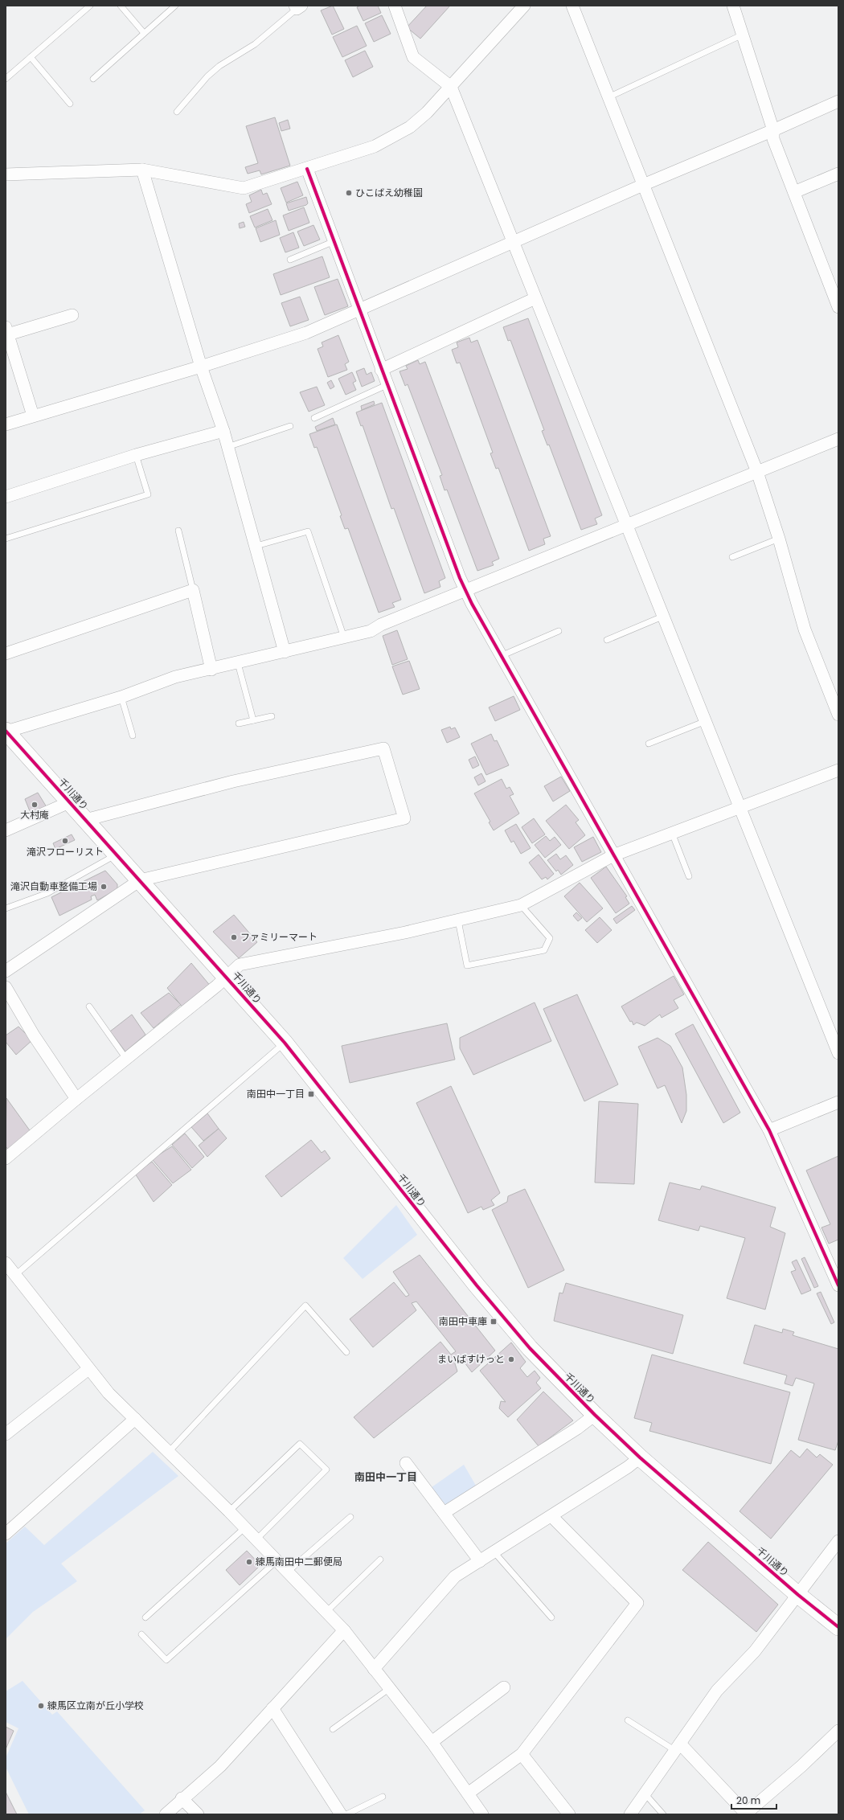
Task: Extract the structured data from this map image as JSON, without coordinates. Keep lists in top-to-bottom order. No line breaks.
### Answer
{"streets":{"main road":["千川通り"]},"districts":["南田中一丁目"],"places":{"other":["ひこばえ幼稚園","大村庵","滝沢フローリスト","滝沢自動車整備工場","ファミリーマート","まいばすけっと","練馬南田中二郵便局","練馬区立南が丘小学校"],"transit":["南田中一丁目","南田中車庫"]},"scale_bar":"20 m"}
